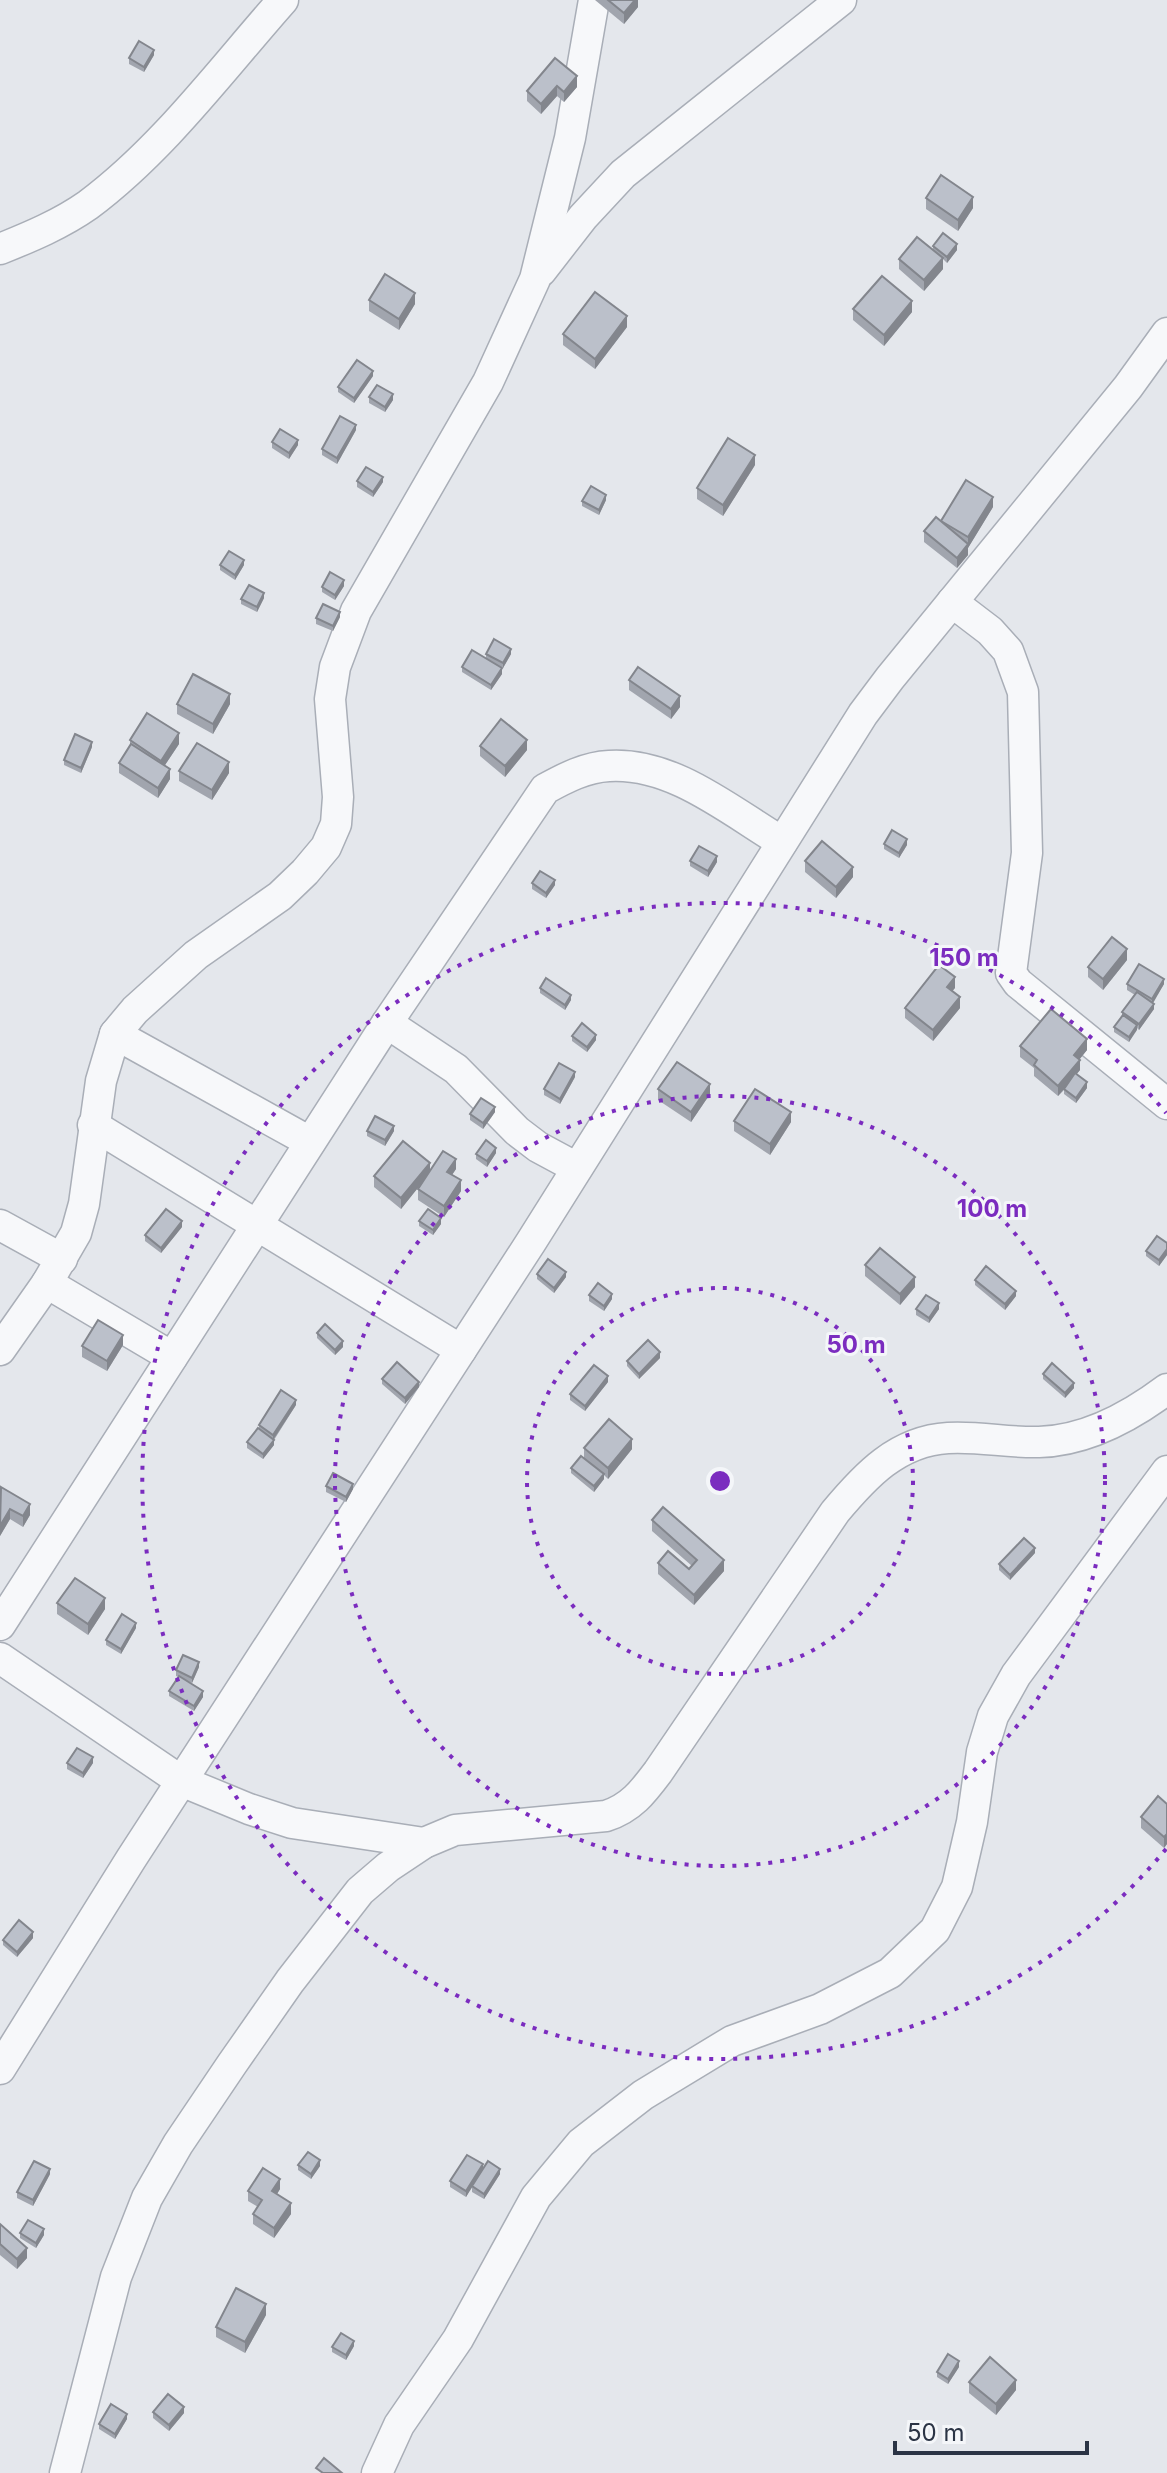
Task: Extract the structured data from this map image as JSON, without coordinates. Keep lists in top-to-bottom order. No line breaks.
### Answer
{"scale_bar":"50 m","rings":["150 m","100 m","50 m"]}
